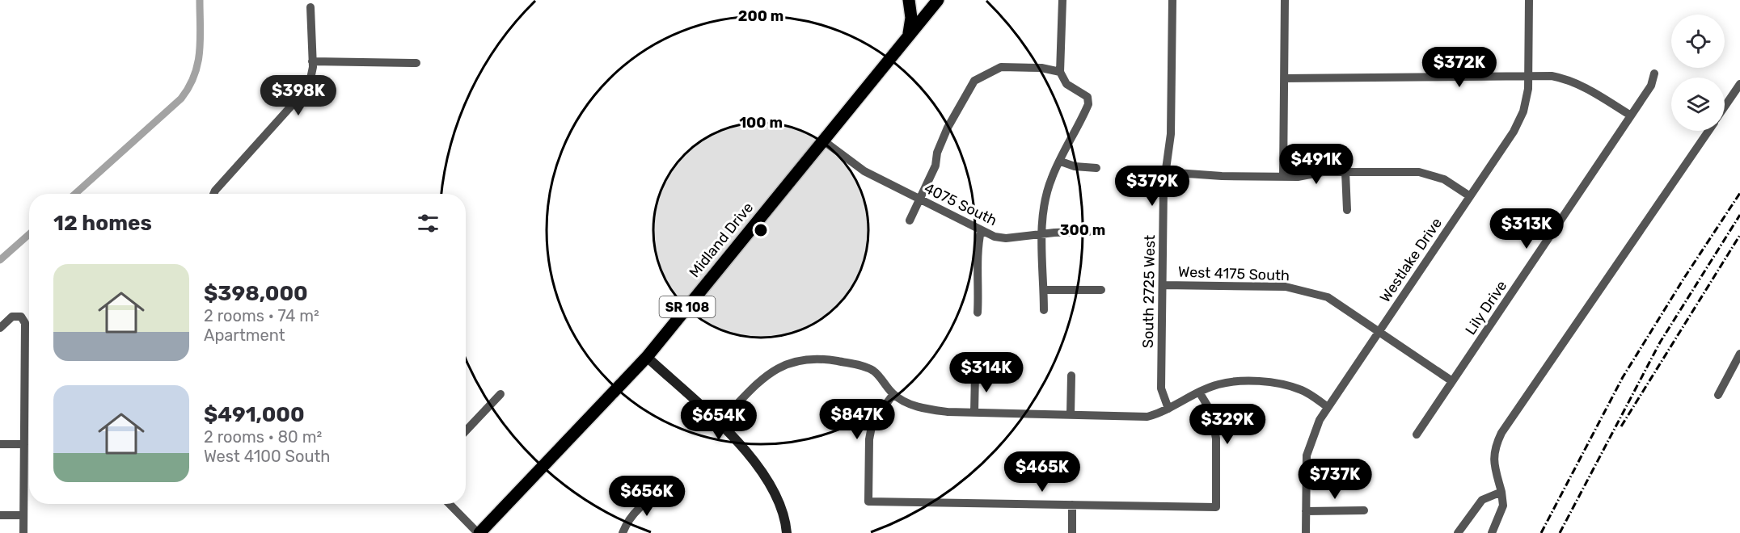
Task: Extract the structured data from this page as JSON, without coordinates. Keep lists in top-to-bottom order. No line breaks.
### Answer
{"streets":{"main road":["Midland Drive","SR 108"],"street":["4075 South","Westlake Drive","West 4175 South","South 2725 West","Lily Drive"]},"crossings":[["4075 South","Midland Drive"],["Westlake Drive","West 4175 South"],["West 4175 South","South 2725 West"],["West 4175 South","Lily Drive"]],"page":{"price":["$372K","$398K","$491K","$379K","$313K","$314K","$847K","$654K","$329K","$465K","$737K","$656K"],"heading":"12 homes","list":[{"name":"$398,000","note":"2 rooms · 74 m² · Apartment"},{"name":"$491,000","note":"2 rooms · 80 m² · West 4100 South"}]},"rings":["200 m","100 m","300 m"]}
